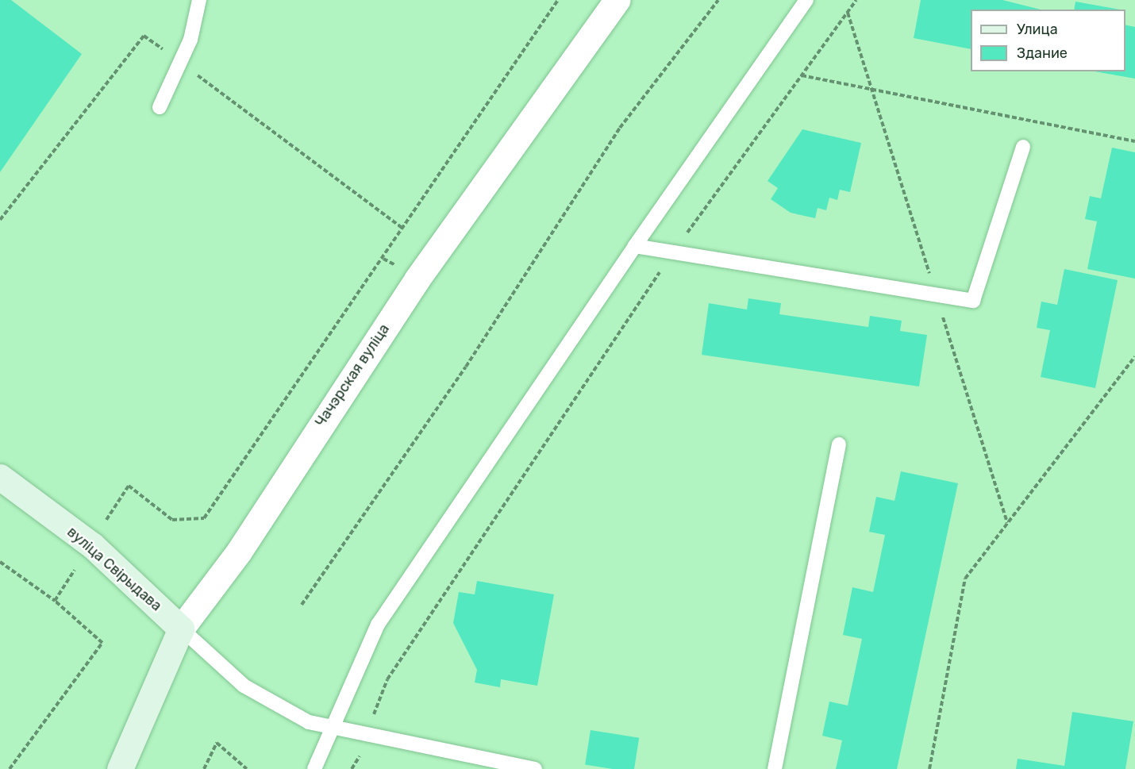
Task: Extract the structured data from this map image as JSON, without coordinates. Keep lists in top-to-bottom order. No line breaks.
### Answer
{"streets":{"main road":["Чачэрская вуліца","вуліца Свірыдава"]},"crossings":[["Чачэрская вуліца","вуліца Свірыдава"]],"legend":["Улица","Здание"]}
